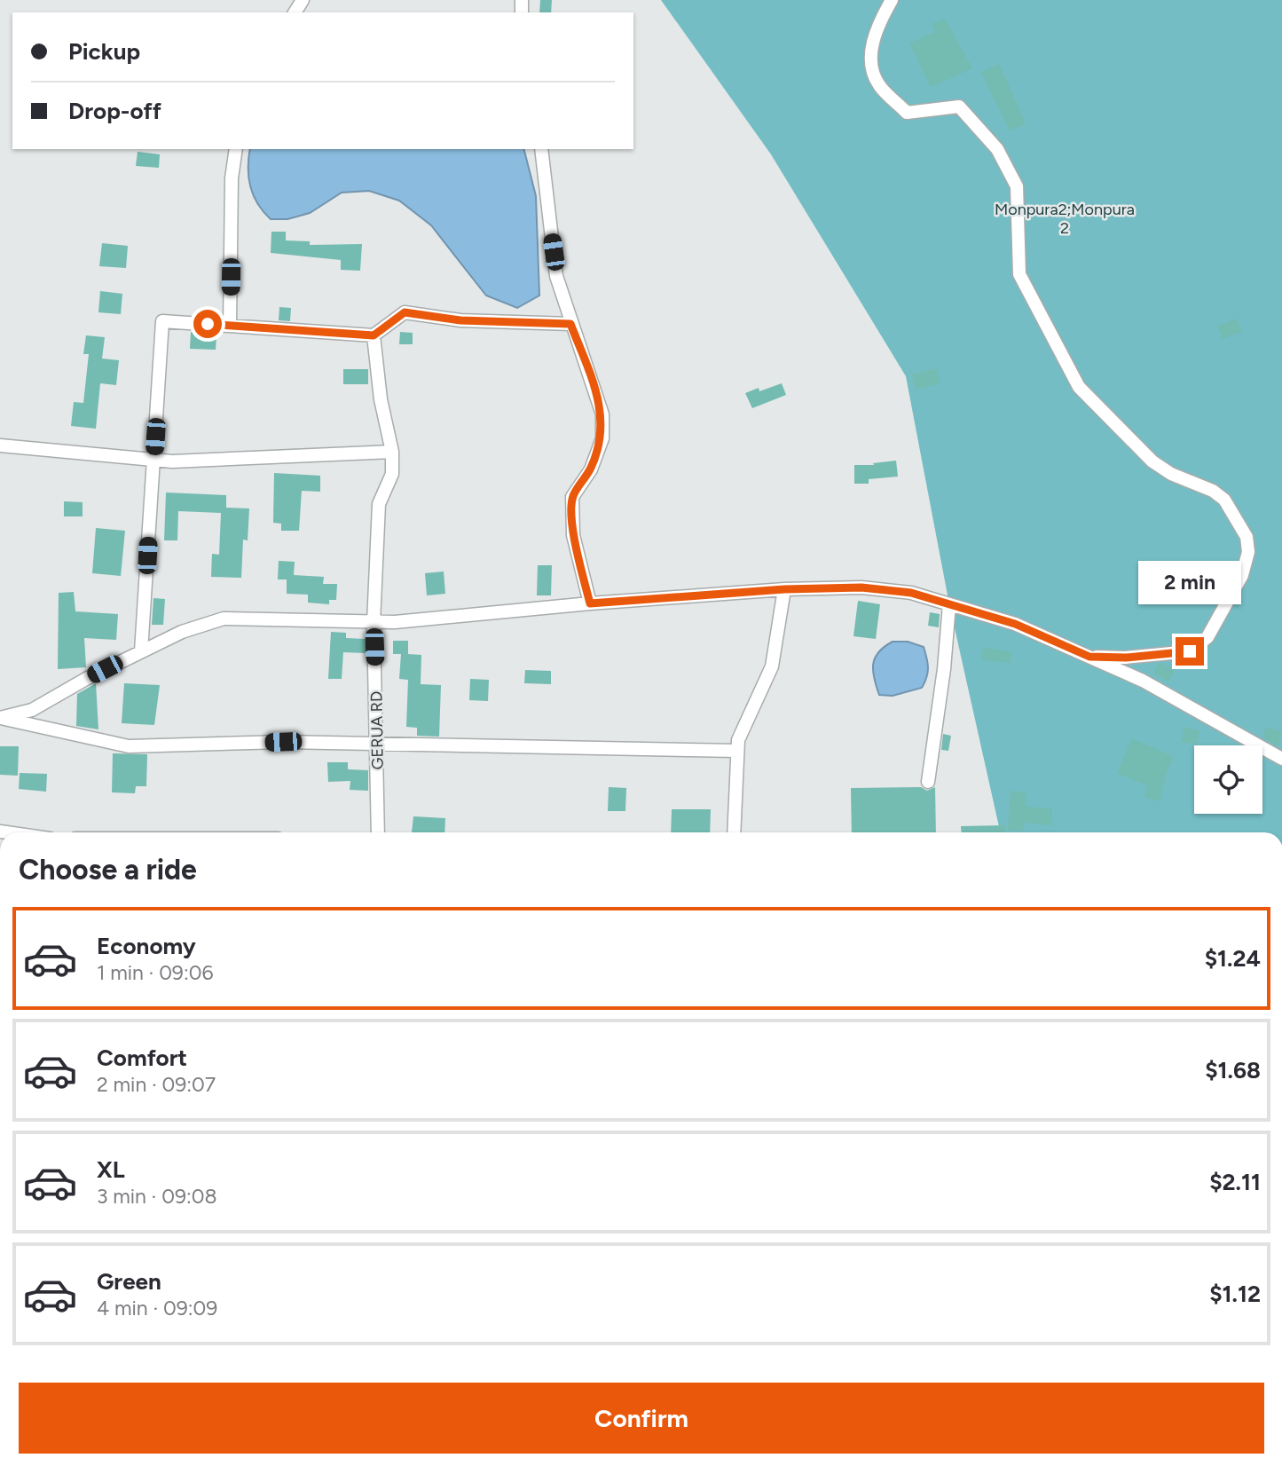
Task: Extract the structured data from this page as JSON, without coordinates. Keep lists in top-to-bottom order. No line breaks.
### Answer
{"streets":{"street":["GERUA RD"]},"parks":["Monpura2;Monpura 2"],"page":{"banner":["Pickup","Drop-off"],"bubble":"2 min","heading":"Choose a ride","list":[{"name":"Economy","note":"1 min · 09:06","value":"$1.24"},{"name":"Comfort","note":"2 min · 09:07","value":"$1.68"},{"name":"XL","note":"3 min · 09:08","value":"$2.11"},{"name":"Green","note":"4 min · 09:09","value":"$1.12"}],"buttons":"Confirm"}}
